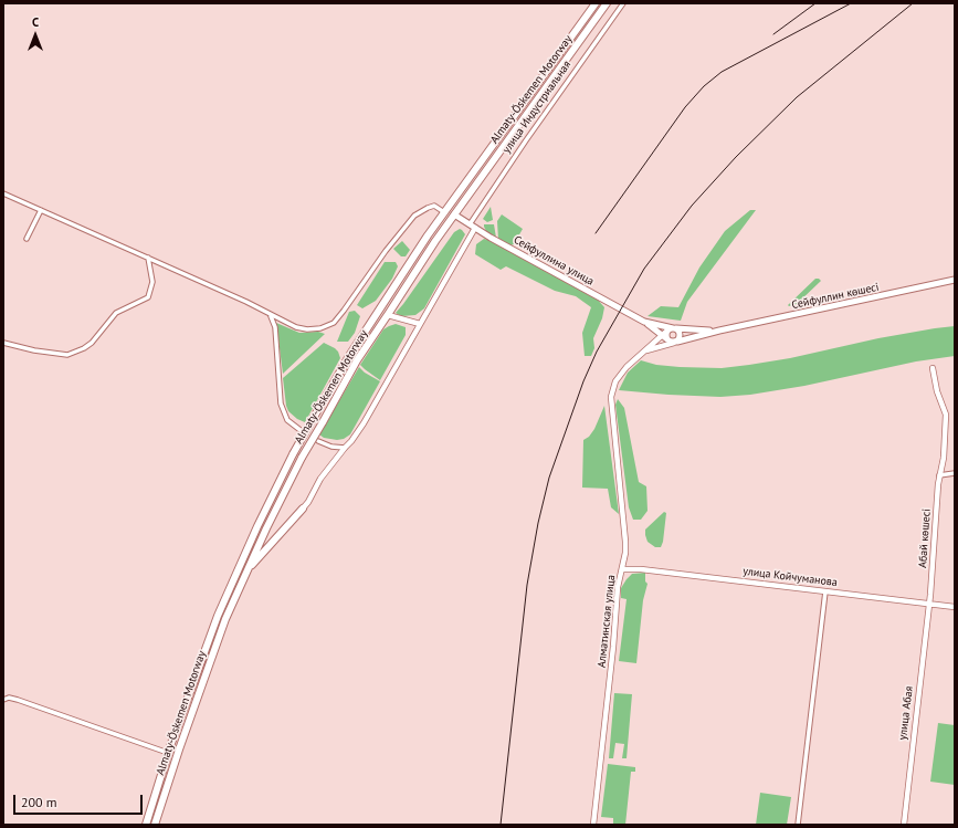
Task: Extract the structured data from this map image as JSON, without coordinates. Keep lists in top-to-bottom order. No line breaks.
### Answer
{"streets":{"highway":["Almaty-Öskemen Motorway"],"main road":["Сейфуллина улица","Сейфуллин көшесі"],"street":["улица Индустриальная","Абай көшесі","улица Койчуманова","Алматинская улица","улица Абая"]},"crossings":[["Almaty-Öskemen Motorway","Сейфуллина улица"],["улица Индустриальная","Сейфуллина улица"],["Абай көшесі","улица Койчуманова"],["Абай көшесі","улица Абая"],["улица Койчуманова","Алматинская улица"],["улица Койчуманова","улица Абая"]],"scale_bar":"200 m","north":"top"}
